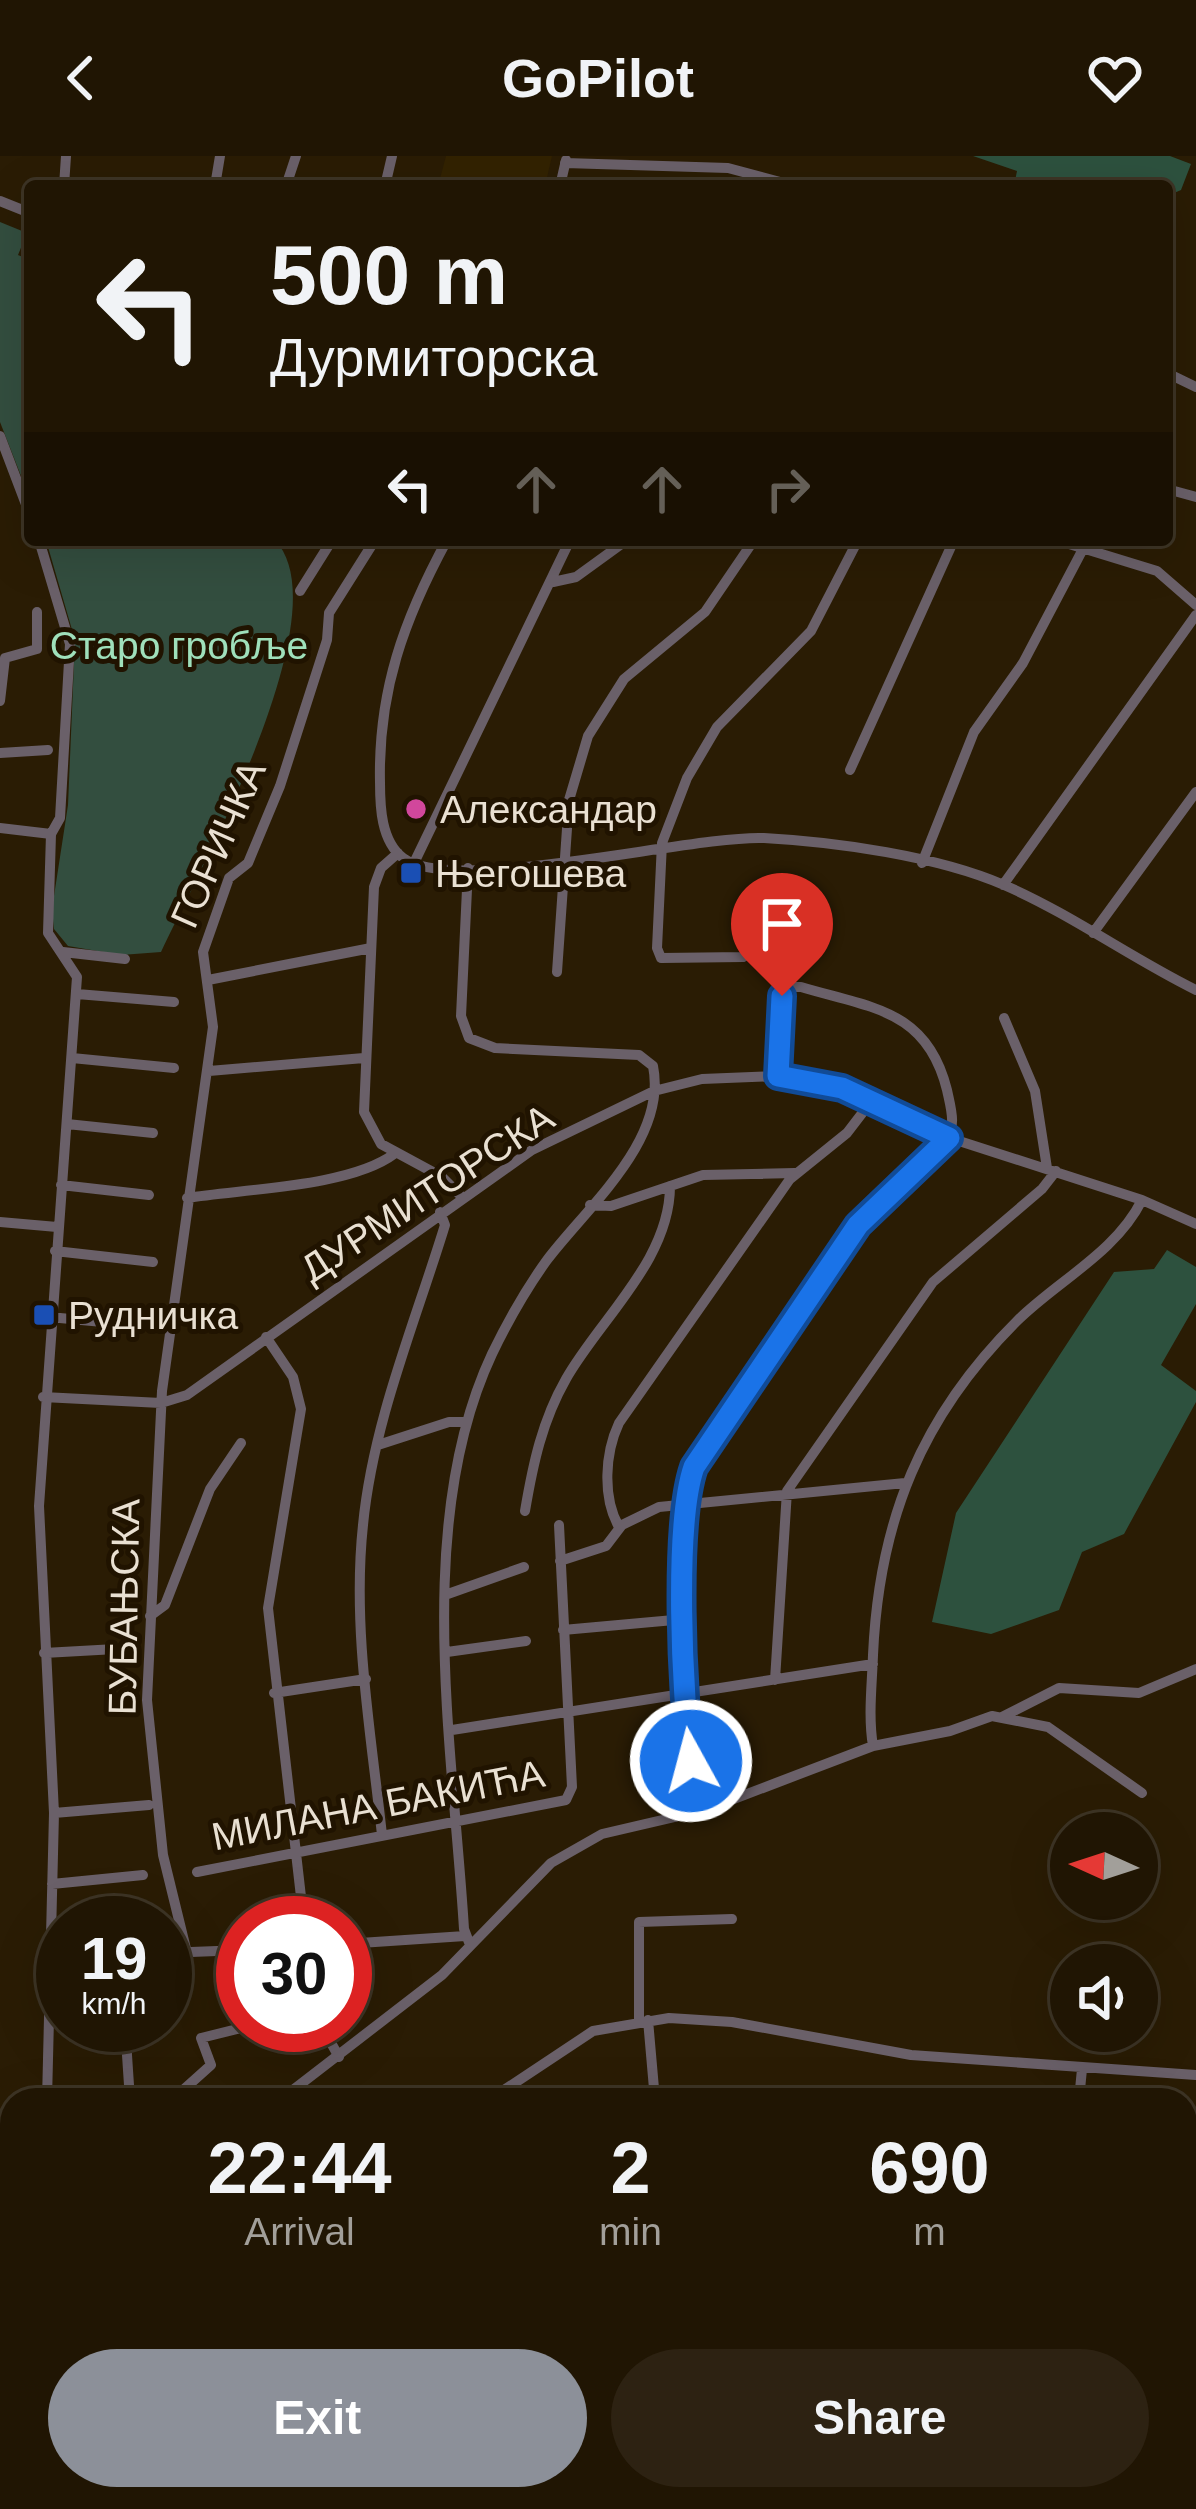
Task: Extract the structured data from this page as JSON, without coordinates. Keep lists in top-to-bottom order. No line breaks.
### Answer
{"streets":{"street":["ГОРИЧКА","ДУРМИТОРСКА","БУБАЊСКА","МИЛАНА БАКИЋА"]},"crossings":[["ГОРИЧКА","ДУРМИТОРСКА"],["ГОРИЧКА","БУБАЊСКА"],["ДУРМИТОРСКА","БУБАЊСКА"]],"parks":["Старо гробље"],"places":{"other":["Александар"],"transit":["Његошева","Рудничка"]},"north":"left","page":{"header":"GoPilot","turn":["500 m","Дурмиторска"],"speed":"19 km/h","limit":"30","eta":["22:44","Arrival","2","min","690","m"],"buttons":["Exit","Share"]}}
